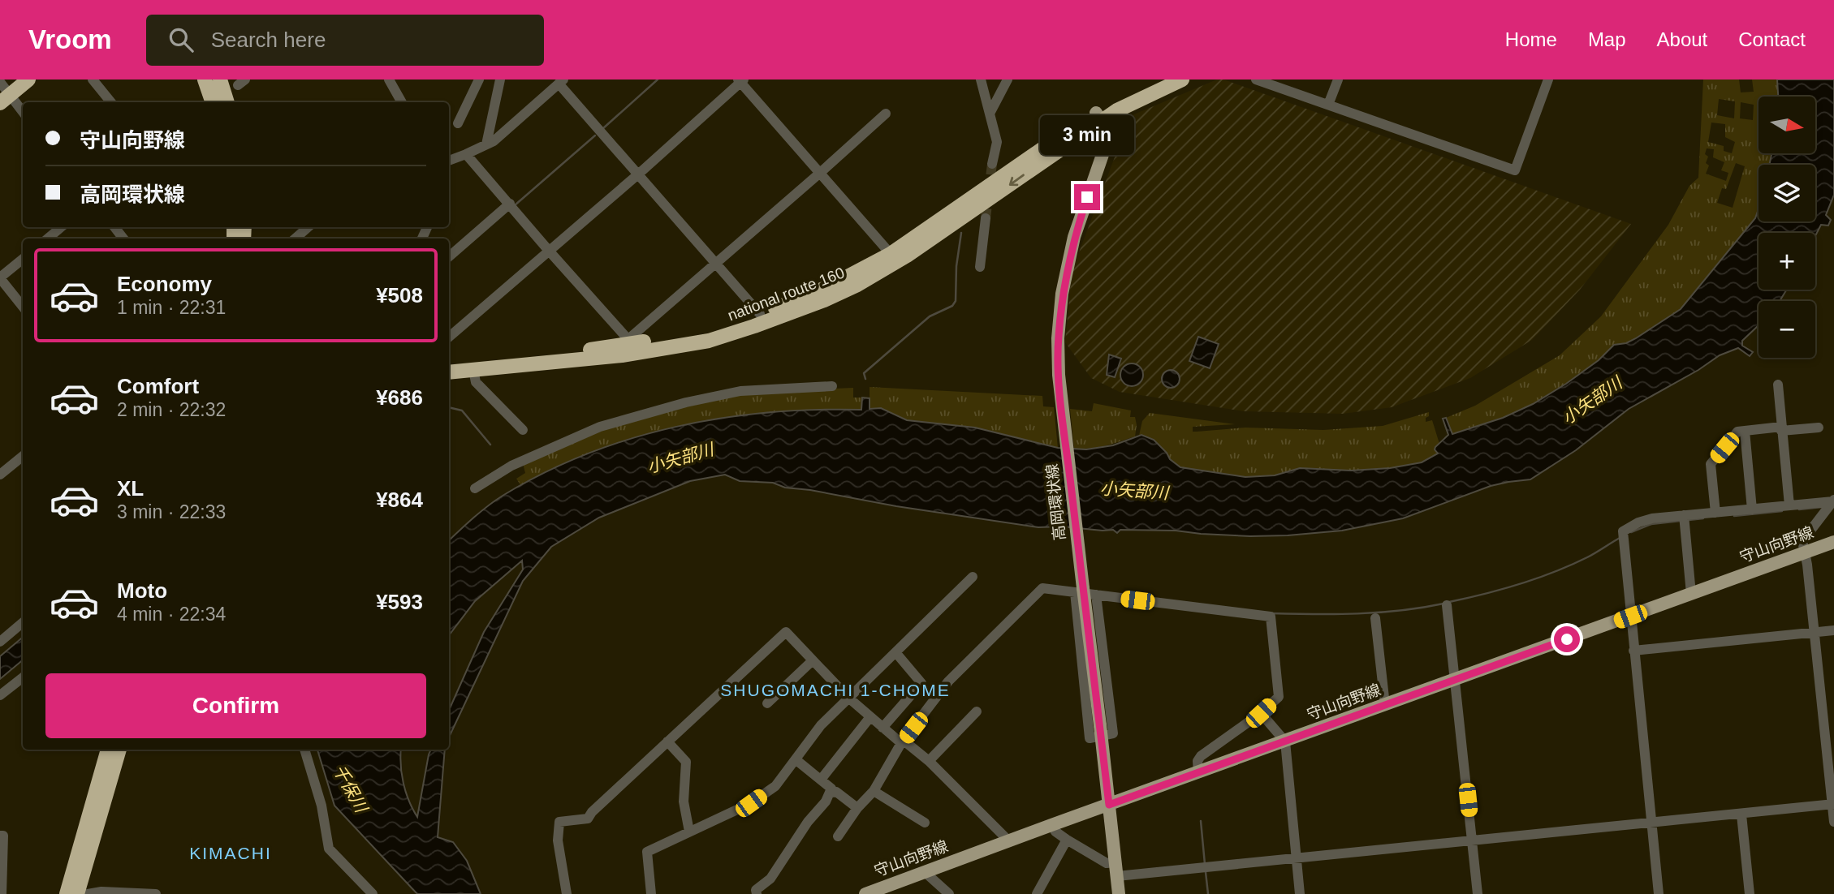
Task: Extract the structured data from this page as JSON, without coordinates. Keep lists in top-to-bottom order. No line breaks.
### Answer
{"streets":{"highway":["national route 160"],"main road":["高岡環状線","守山向野線"]},"crossings":[["national route 160","高岡環状線"],["高岡環状線","守山向野線"]],"districts":["SHUGOMACHI 1-CHOME","KIMACHI"],"water":["小矢部川","千保川"],"north":"right","page":{"header":"Vroom","search":"Search here","nav":["Home","Map","About","Contact"],"map_buttons":["+","−"],"banner":["守山向野線","高岡環状線"],"bubble":"3 min","list":[{"name":"Economy","note":"1 min · 22:31","value":"¥508"},{"name":"Comfort","note":"2 min · 22:32","value":"¥686"},{"name":"XL","note":"3 min · 22:33","value":"¥864"},{"name":"Moto","note":"4 min · 22:34","value":"¥593"}],"buttons":"Confirm"}}
